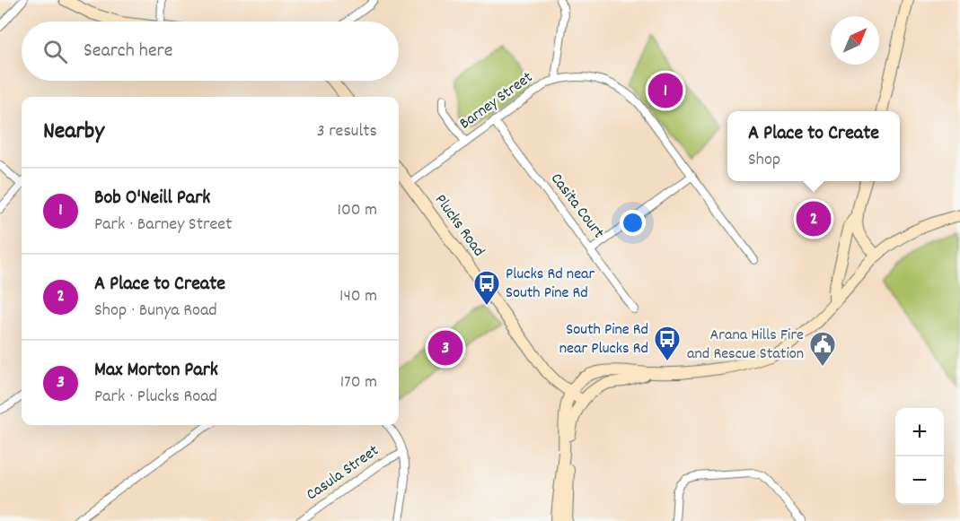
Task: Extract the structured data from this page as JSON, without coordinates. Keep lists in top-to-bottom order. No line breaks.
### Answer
{"streets":{"street":["Barney Street","Casita Court","Plucks Road","Casula Street"]},"crossings":[["Barney Street","Casita Court"],["Barney Street","Plucks Road"]],"places":{"bus stop":["Plucks Rd near South Pine Rd","South Pine Rd near Plucks Rd"],"public building":["Arana Hills Fire and Rescue Station"]},"north":"top right","page":{"search":"Search here","pins":["1","2","3"],"heading":["Nearby","3 results"],"popup":["A Place to Create","Shop"],"list":[{"mark":"1","name":"Bob O'Neill Park","note":"Park · Barney Street","value":"100 m"},{"mark":"2","name":"A Place to Create","note":"Shop · Bunya Road","value":"140 m"},{"mark":"3","name":"Max Morton Park","note":"Park · Plucks Road","value":"170 m"}],"map_buttons":["+","−"]}}
